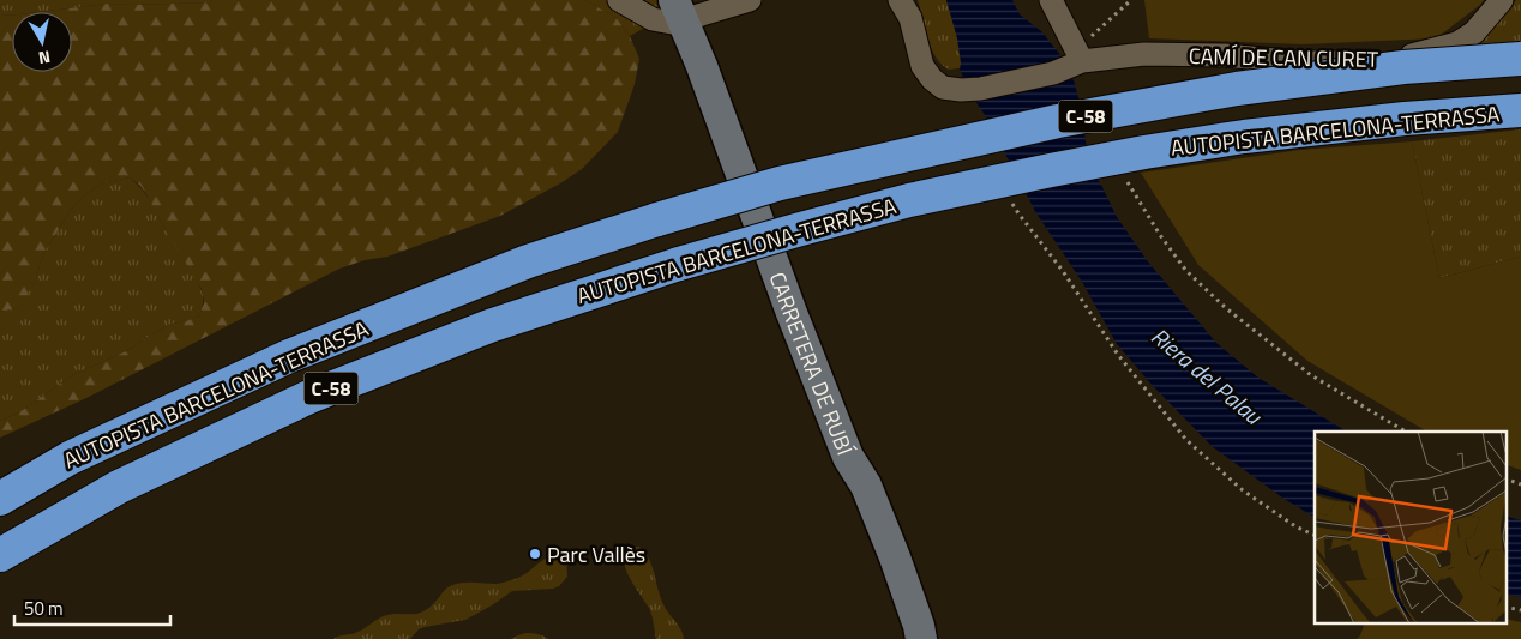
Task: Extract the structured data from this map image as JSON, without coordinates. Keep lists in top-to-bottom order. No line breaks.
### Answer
{"streets":{"highway":["C-58","AUTOPISTA BARCELONA-TERRASSA"],"main road":["CARRETERA DE RUBÍ"],"street":["CAMÍ DE CAN CURET"]},"water":["Riera del Palau"],"places":["Parc Vallès"],"scale_bar":"50 m","north":"bottom"}
